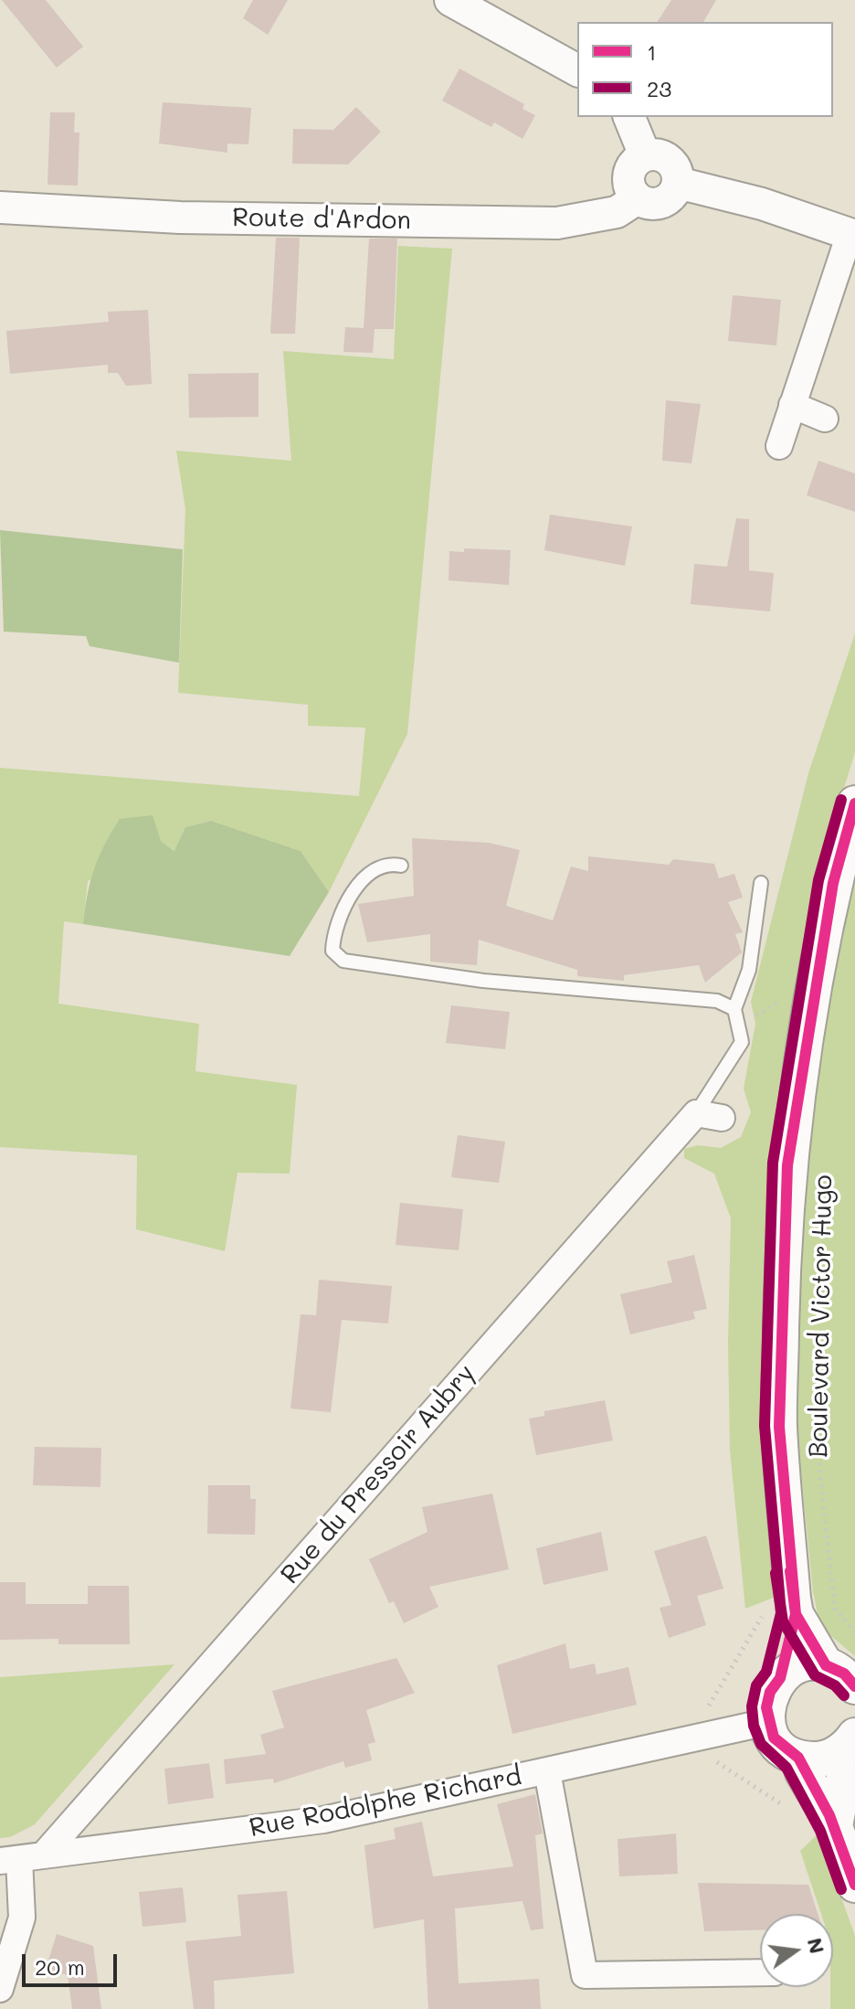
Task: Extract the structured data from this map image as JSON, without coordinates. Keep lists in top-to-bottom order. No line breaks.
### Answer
{"streets":{"main road":["Boulevard Victor Hugo"],"street":["Route d'Ardon","Rue du Pressoir Aubry","Rue Rodolphe Richard"]},"crossings":[["Rue du Pressoir Aubry","Rue Rodolphe Richard"]],"lines":["transit line 23","transit line 1"],"legend":["1","23"],"scale_bar":"20 m","north":"right"}
